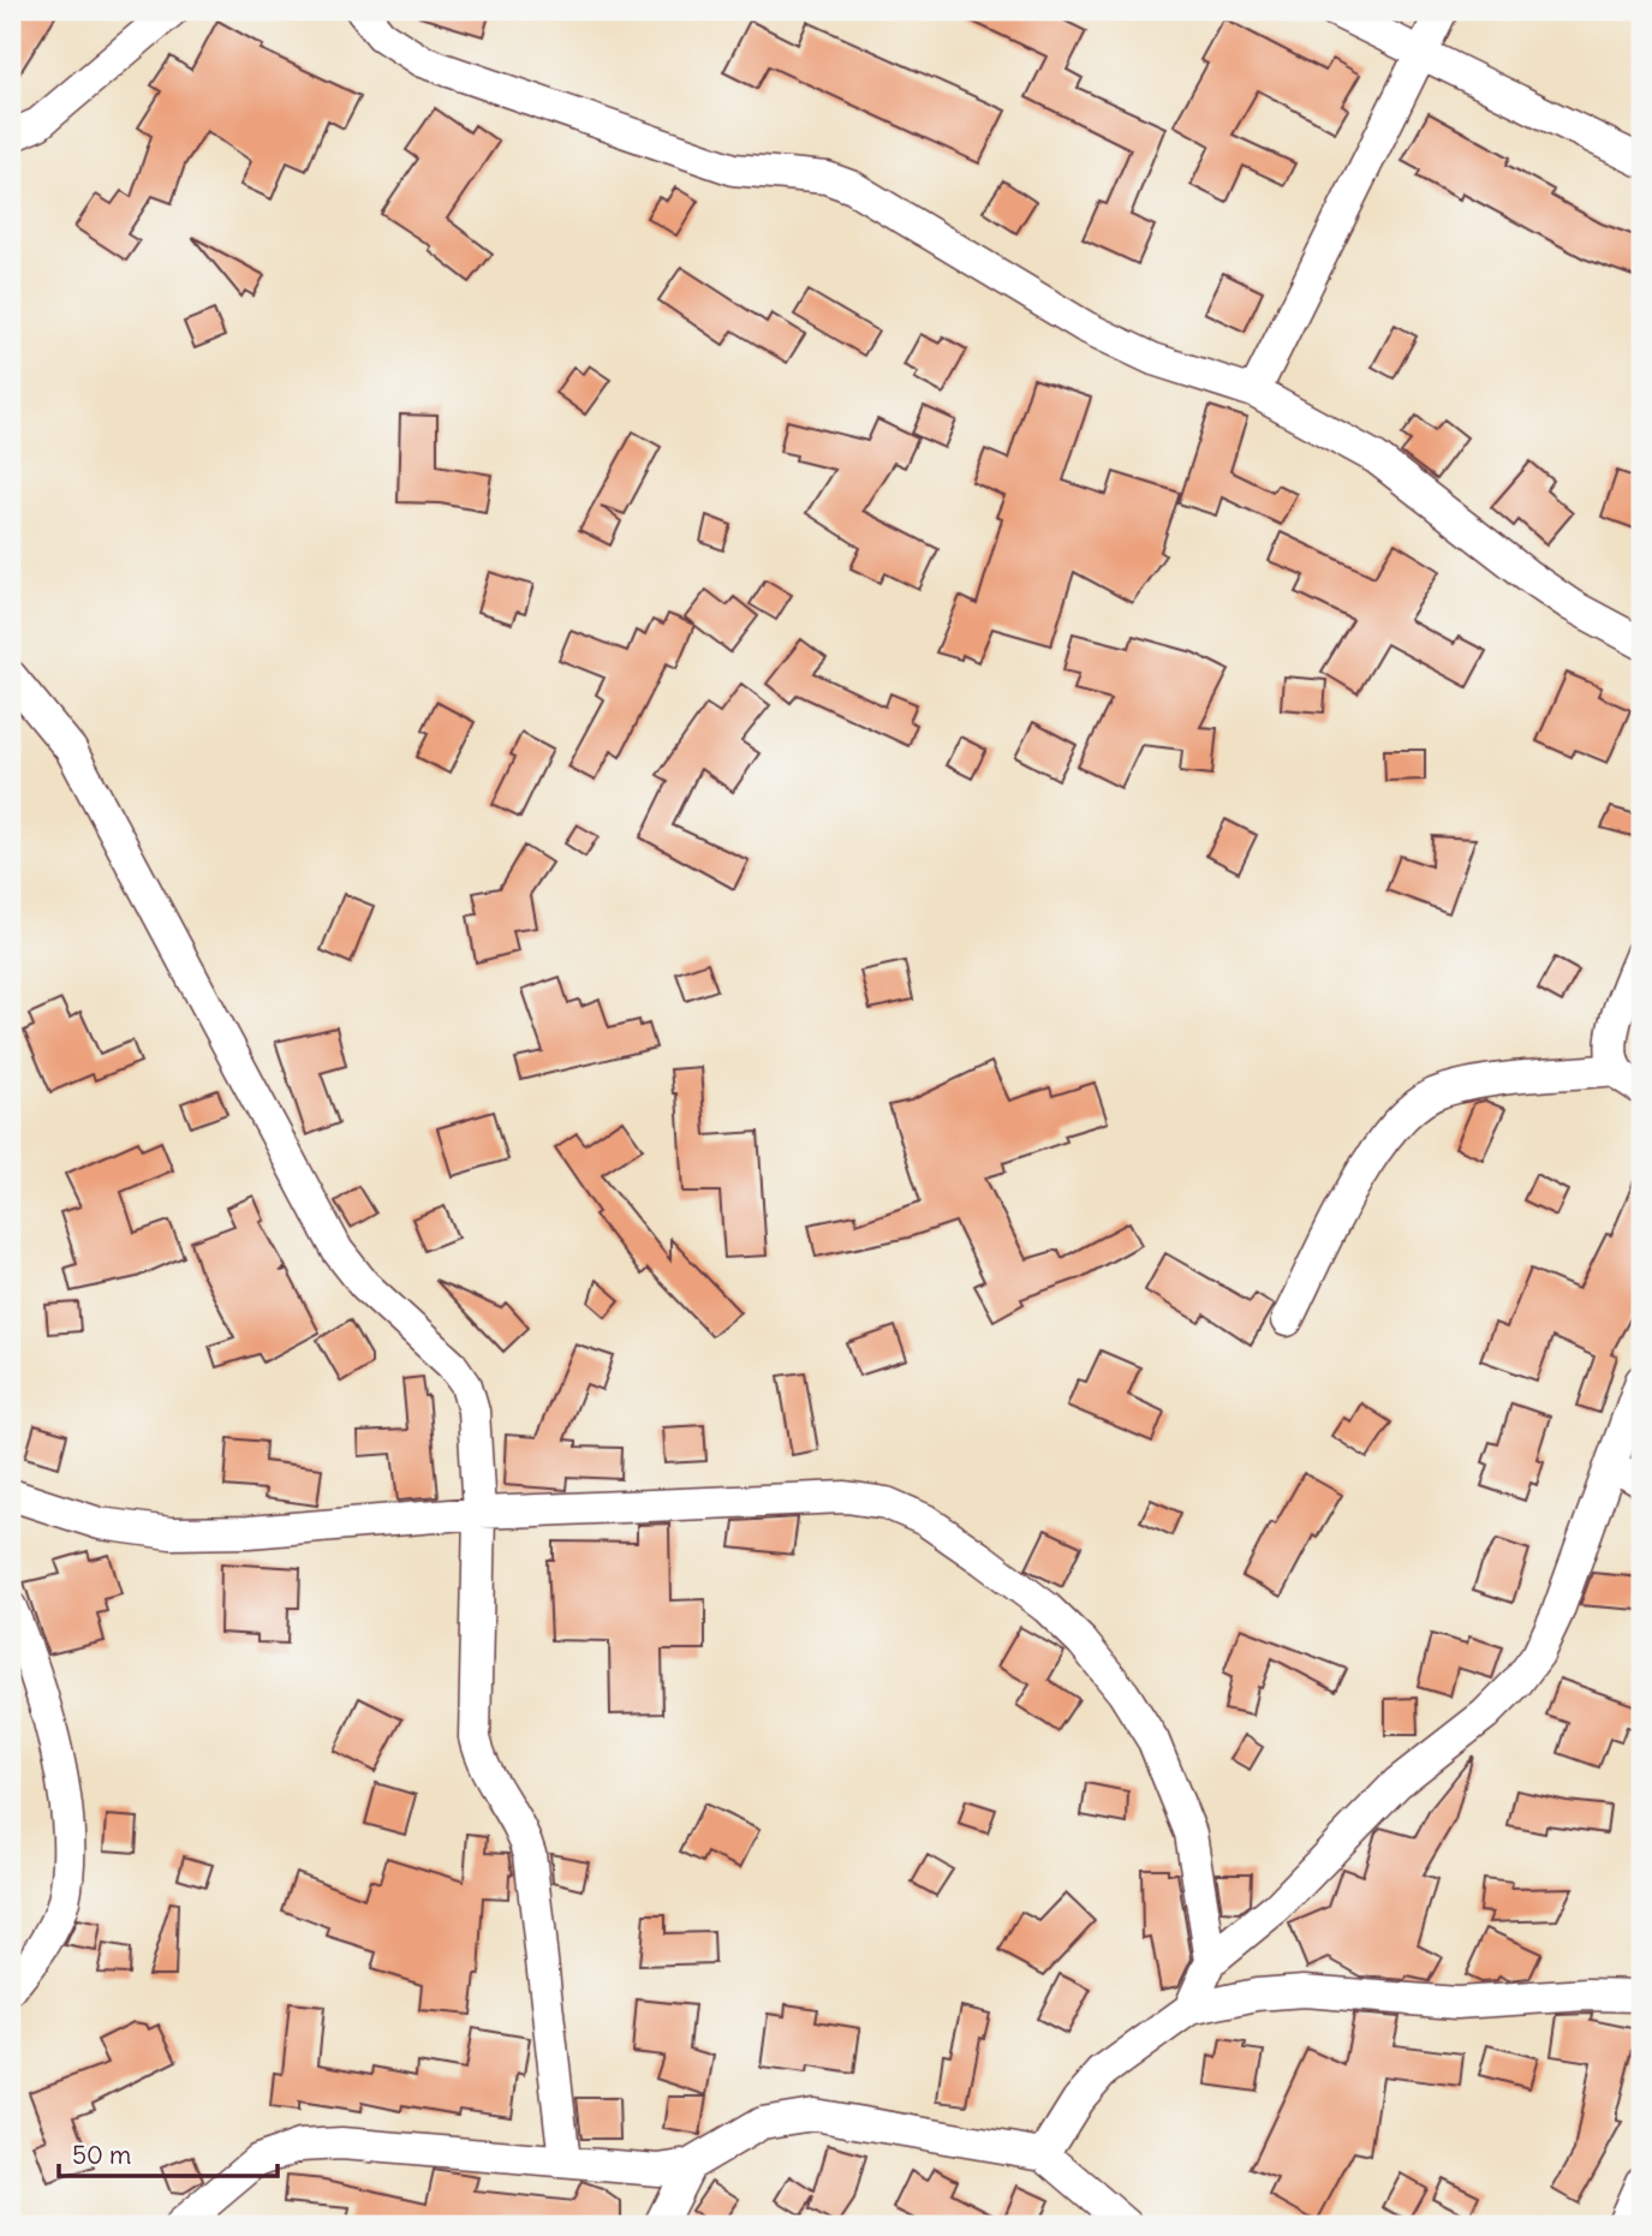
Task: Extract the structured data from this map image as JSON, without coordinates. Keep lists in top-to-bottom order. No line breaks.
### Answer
{"scale_bar":"50 m"}
